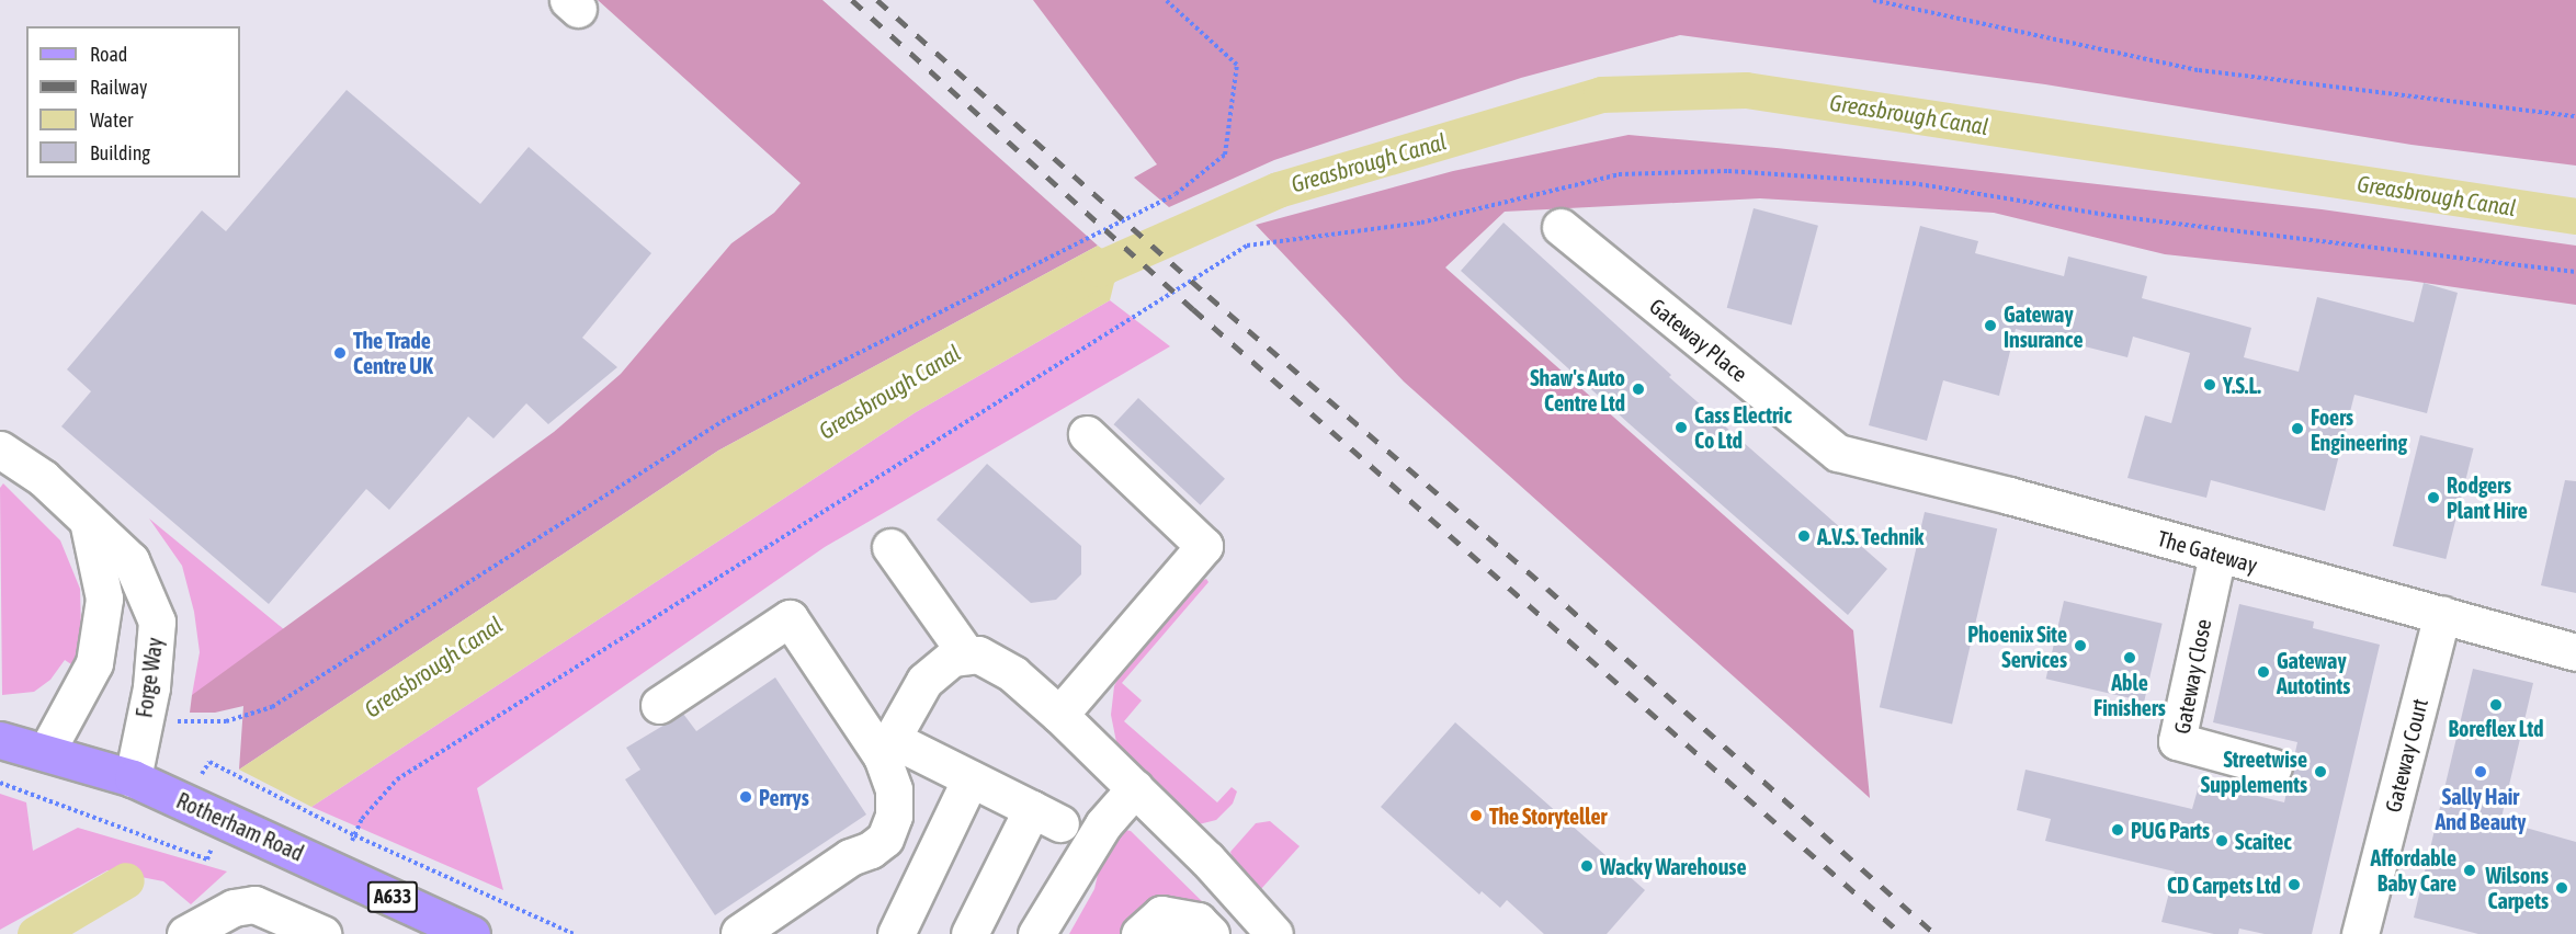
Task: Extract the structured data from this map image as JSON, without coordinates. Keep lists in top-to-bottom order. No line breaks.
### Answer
{"streets":{"main road":["Rotherham Road","A633"],"street":["Gateway Place","The Gateway","Gateway Close","Forge Way","Gateway Court"]},"crossings":[["Gateway Place","The Gateway"],["The Gateway","Gateway Close"],["The Gateway","Gateway Court"],["Forge Way","Rotherham Road"]],"water":["Greasbrough Canal"],"places":["Gateway Insurance","The Trade Centre UK","Y.S.L.","Shaw's Auto Centre Ltd","Cass Electric Co Ltd","Foers Engineering","Rodgers Plant Hire","A.V.S. Technik","Phoenix Site Services","Able Finishers","Gateway Autotints","Boreflex Ltd","Streetwise Supplements","Sally Hair And Beauty","Perrys","The Storyteller","PUG Parts","Scaitec","Wacky Warehouse","Affordable Baby Care","CD Carpets Ltd","Wilsons Carpets"],"legend":["Road","Railway","Water","Building"]}
